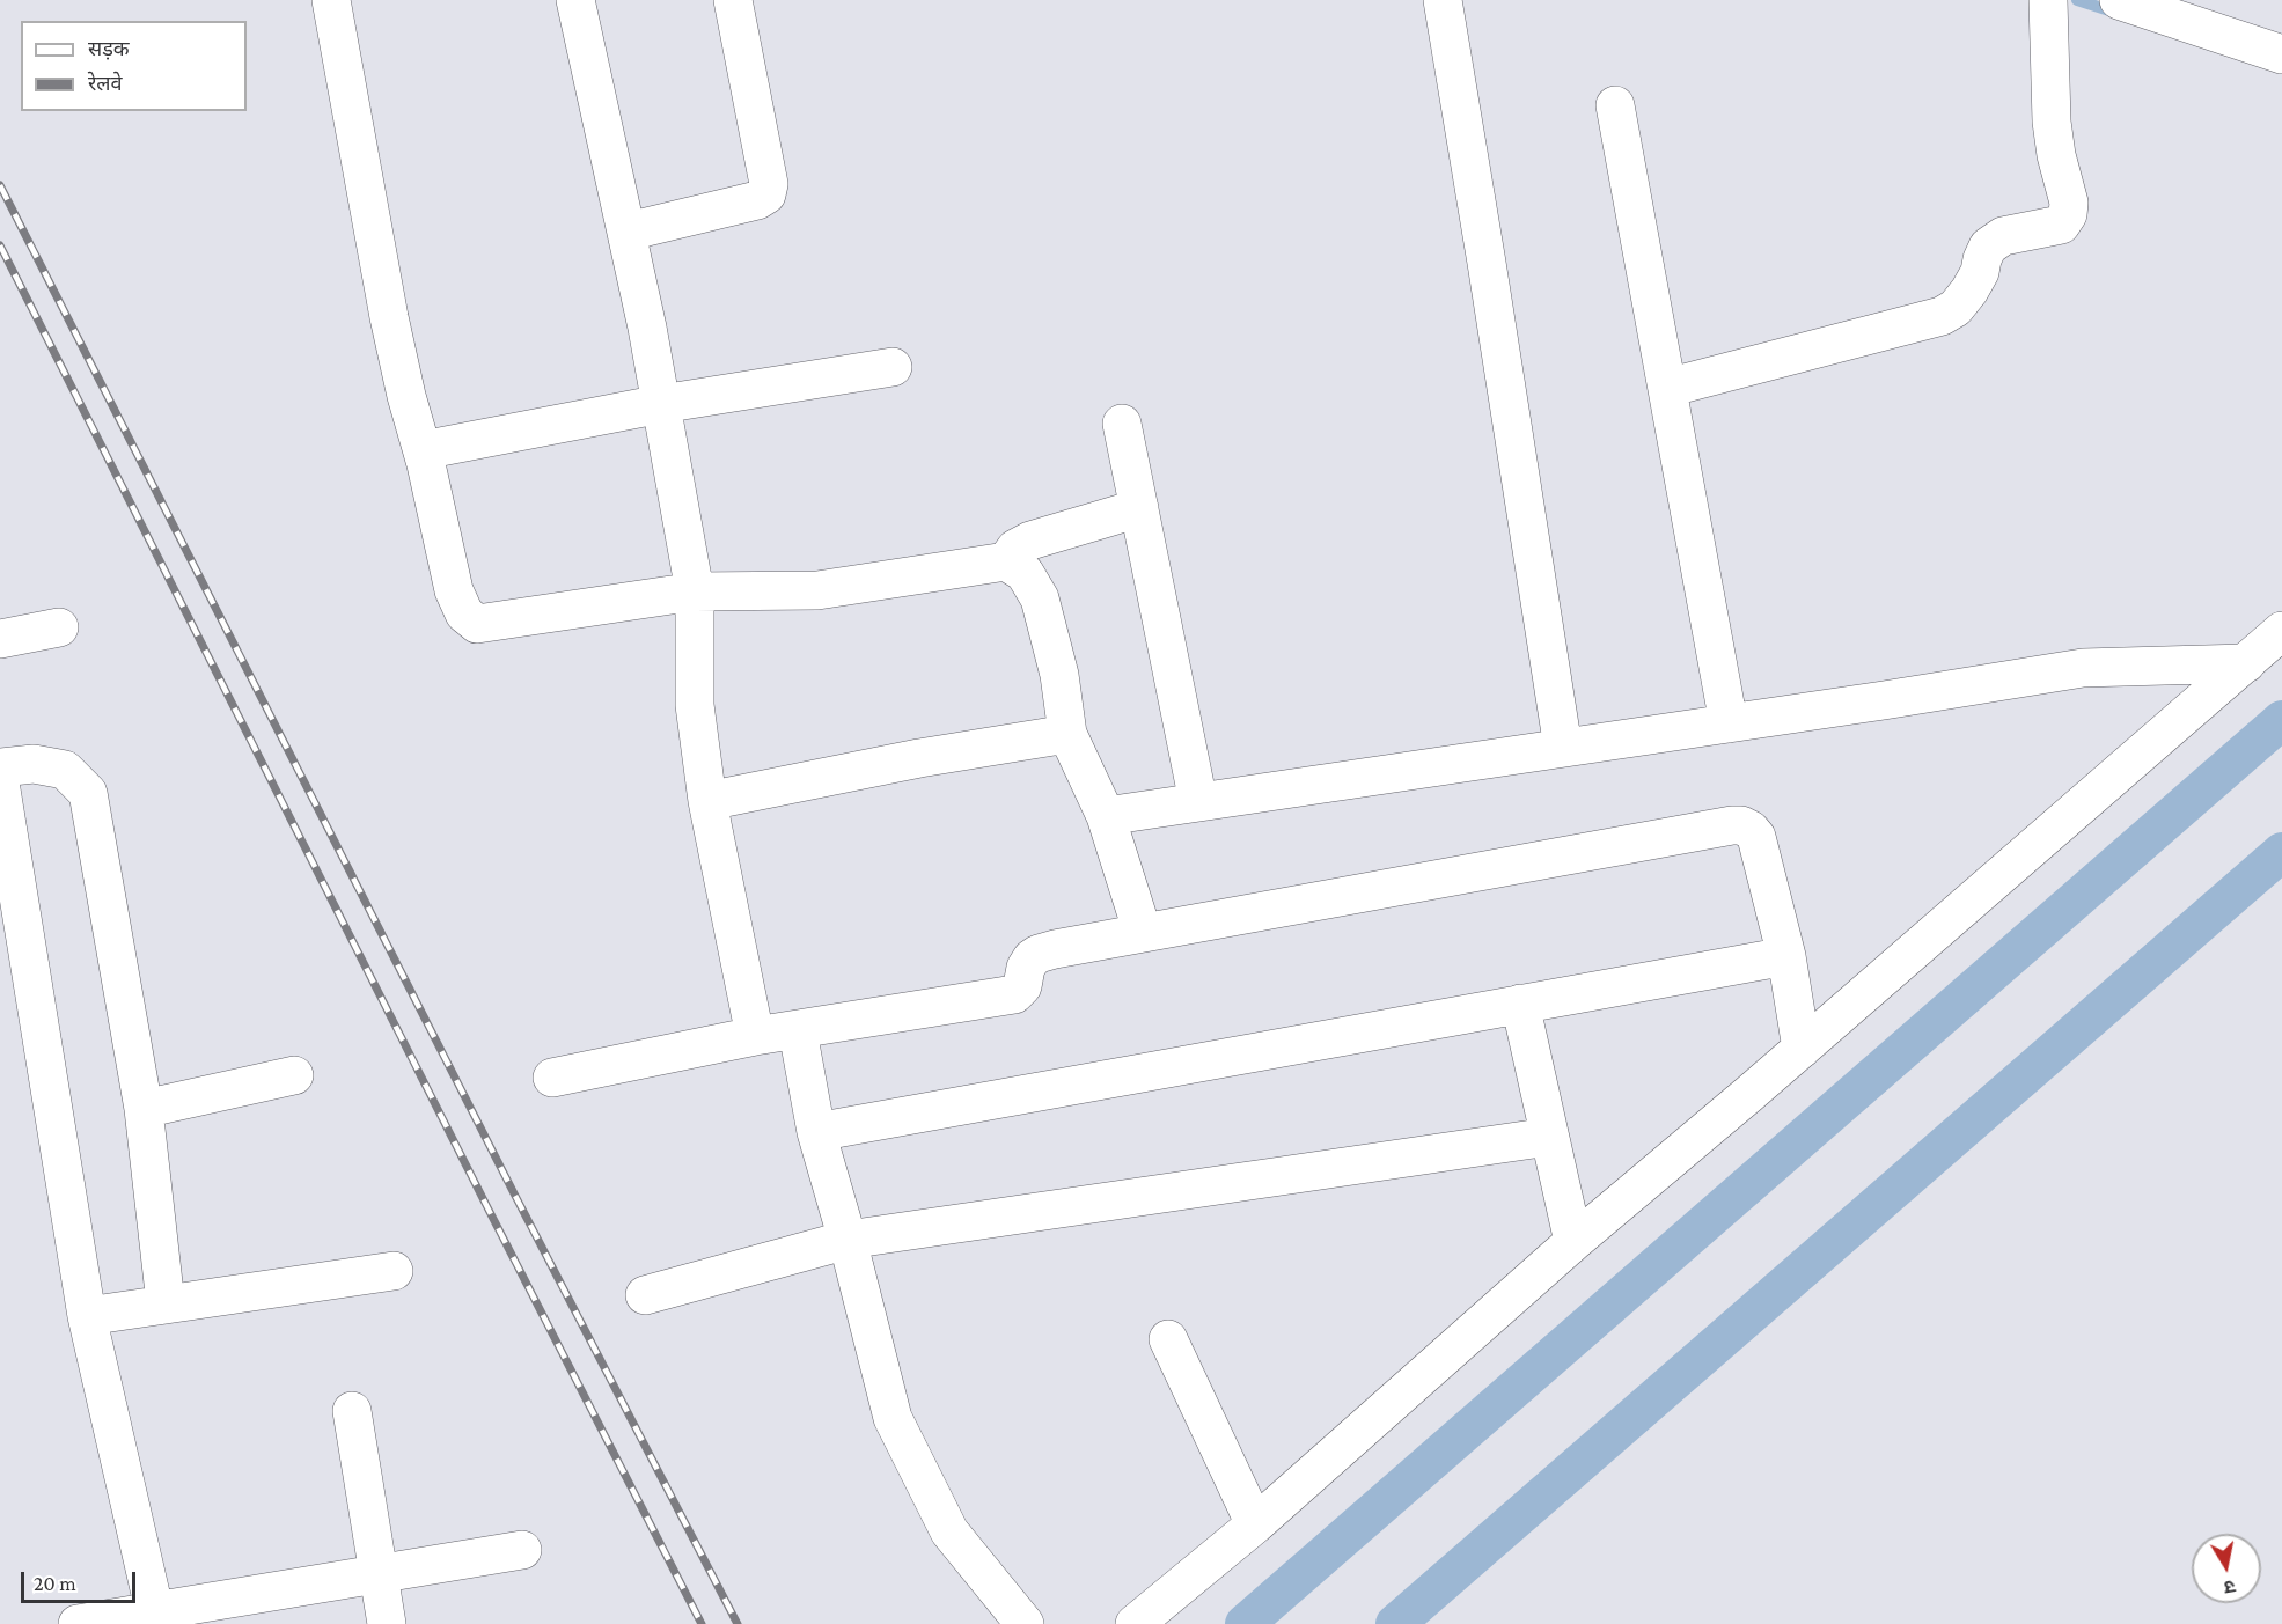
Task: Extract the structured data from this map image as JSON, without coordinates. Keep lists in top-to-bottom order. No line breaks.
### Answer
{"legend":["सड़क","रेलवे"],"scale_bar":"20 m","north":"bottom"}
